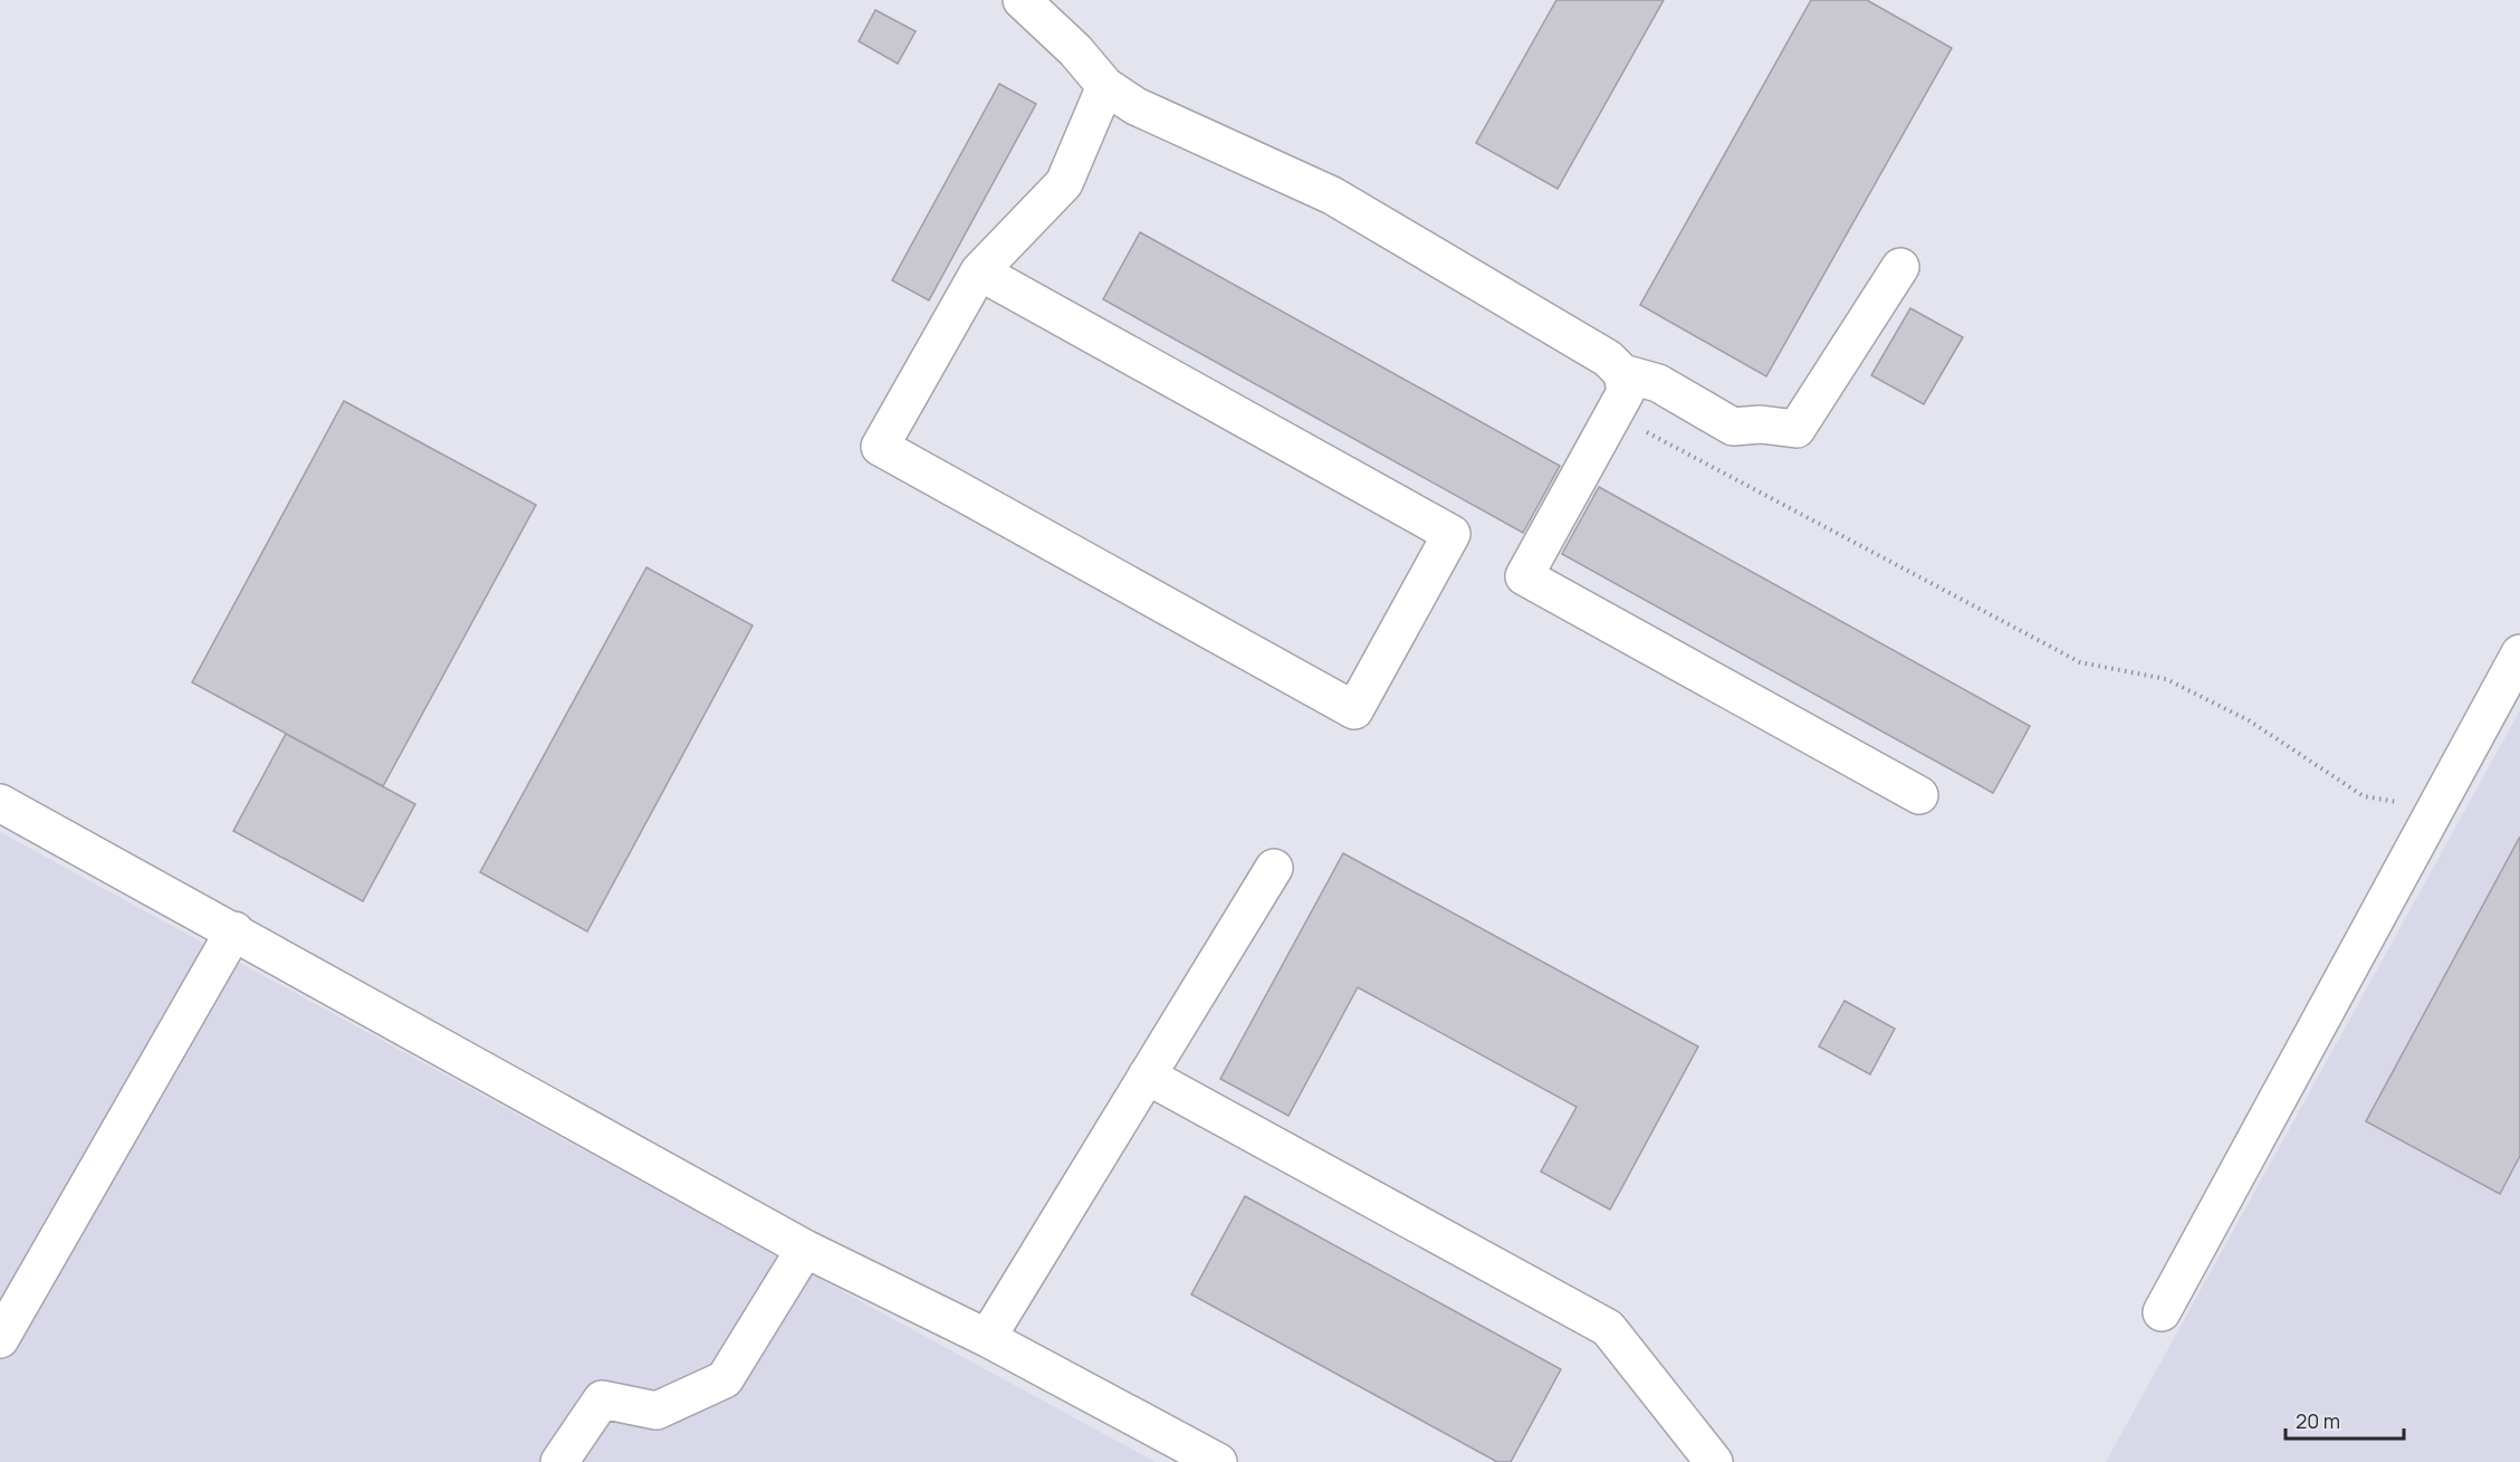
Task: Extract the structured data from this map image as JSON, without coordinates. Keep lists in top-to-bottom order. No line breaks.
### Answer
{"scale_bar":"20 m"}
